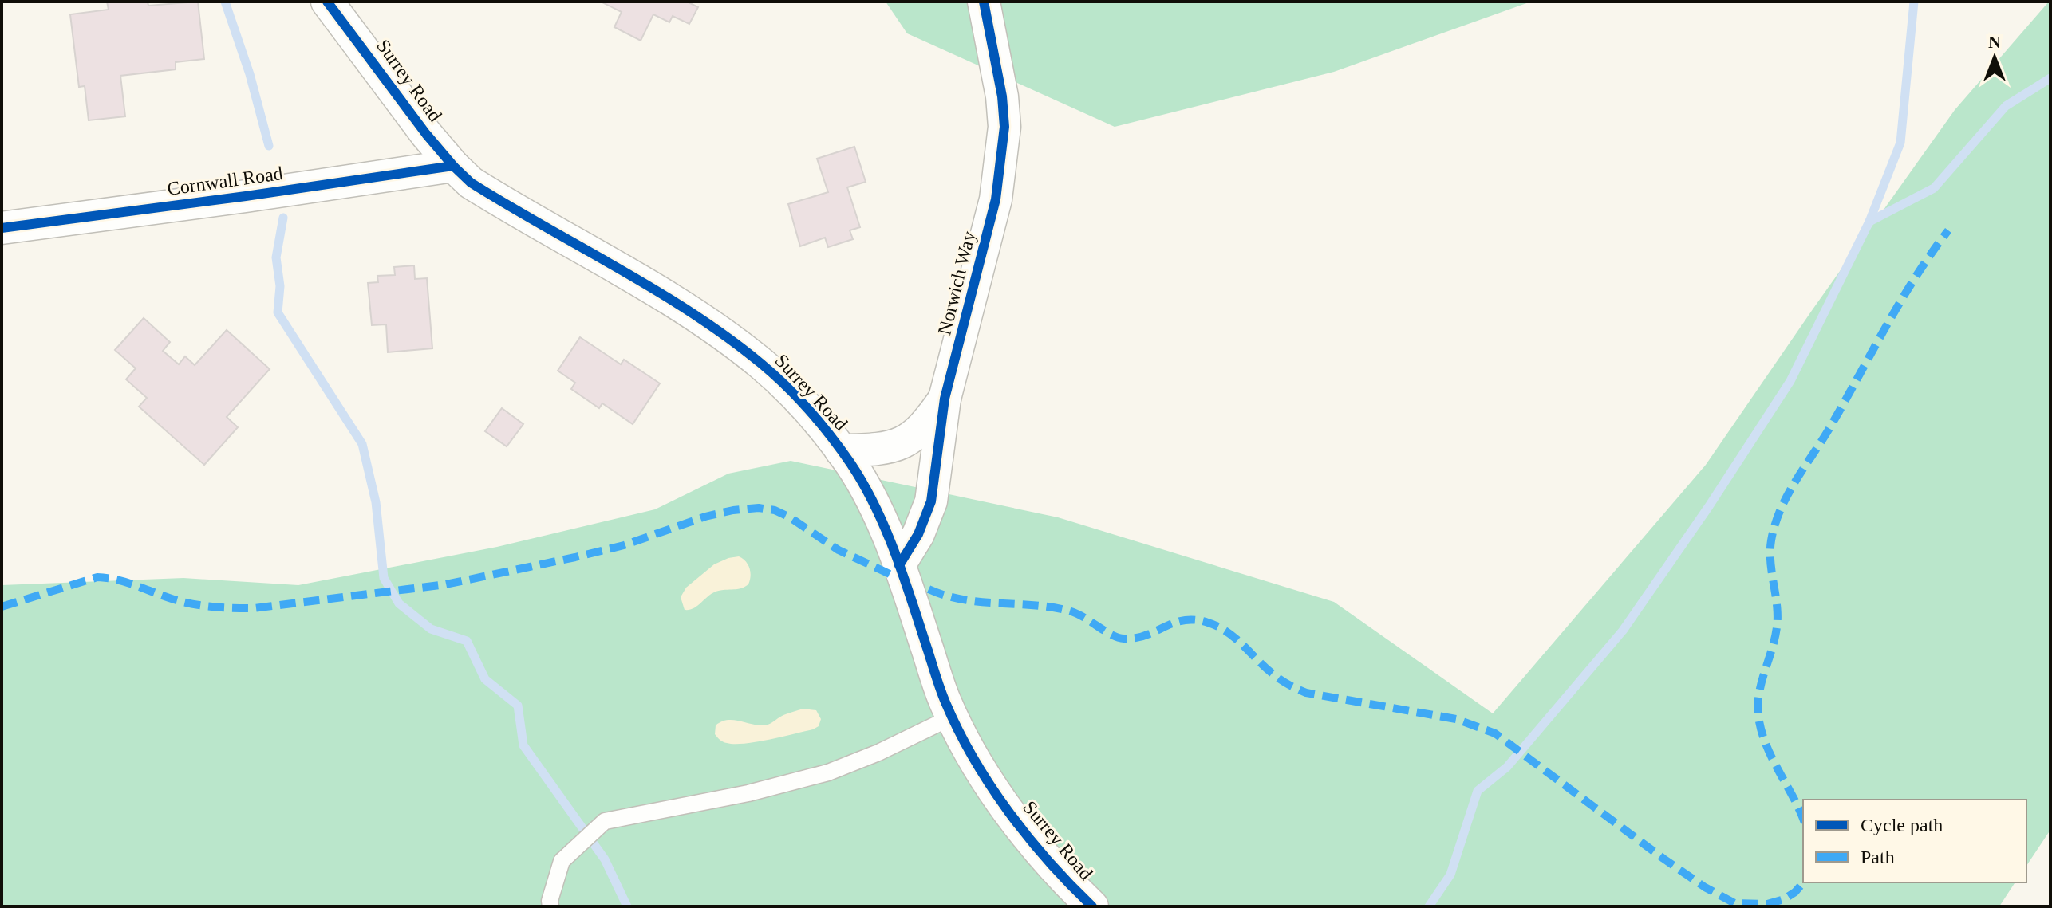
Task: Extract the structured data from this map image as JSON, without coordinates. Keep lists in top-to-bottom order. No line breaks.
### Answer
{"streets":{"street":["Surrey Road","Cornwall Road","Norwich Way"]},"crossings":[["Surrey Road","Cornwall Road"],["Surrey Road","Norwich Way"]],"legend":["Cycle path","Path"],"north":"top"}
